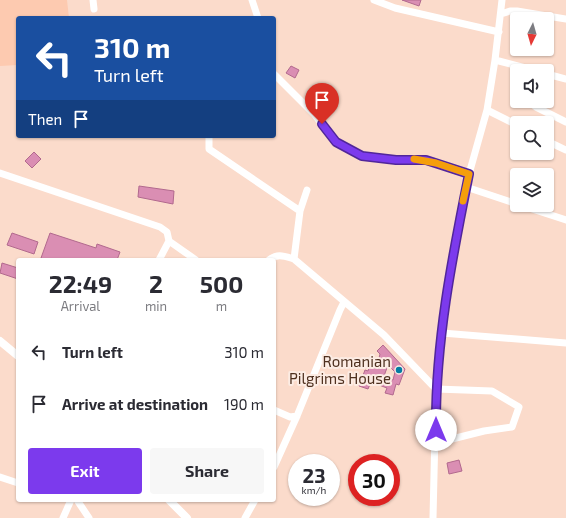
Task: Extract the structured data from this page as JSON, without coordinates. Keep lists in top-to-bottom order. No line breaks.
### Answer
{"places":["Romanian Pilgrims House"],"north":"bottom","page":{"turn":["310 m","Turn left"],"then":"Then","eta":["22:49","Arrival","2","min","500","m"],"list":[{"name":"Turn left","value":"310 m"},{"name":"Arrive at destination","value":"190 m"}],"buttons":["Exit","Share"],"speed":"23 km/h","limit":"30"}}
